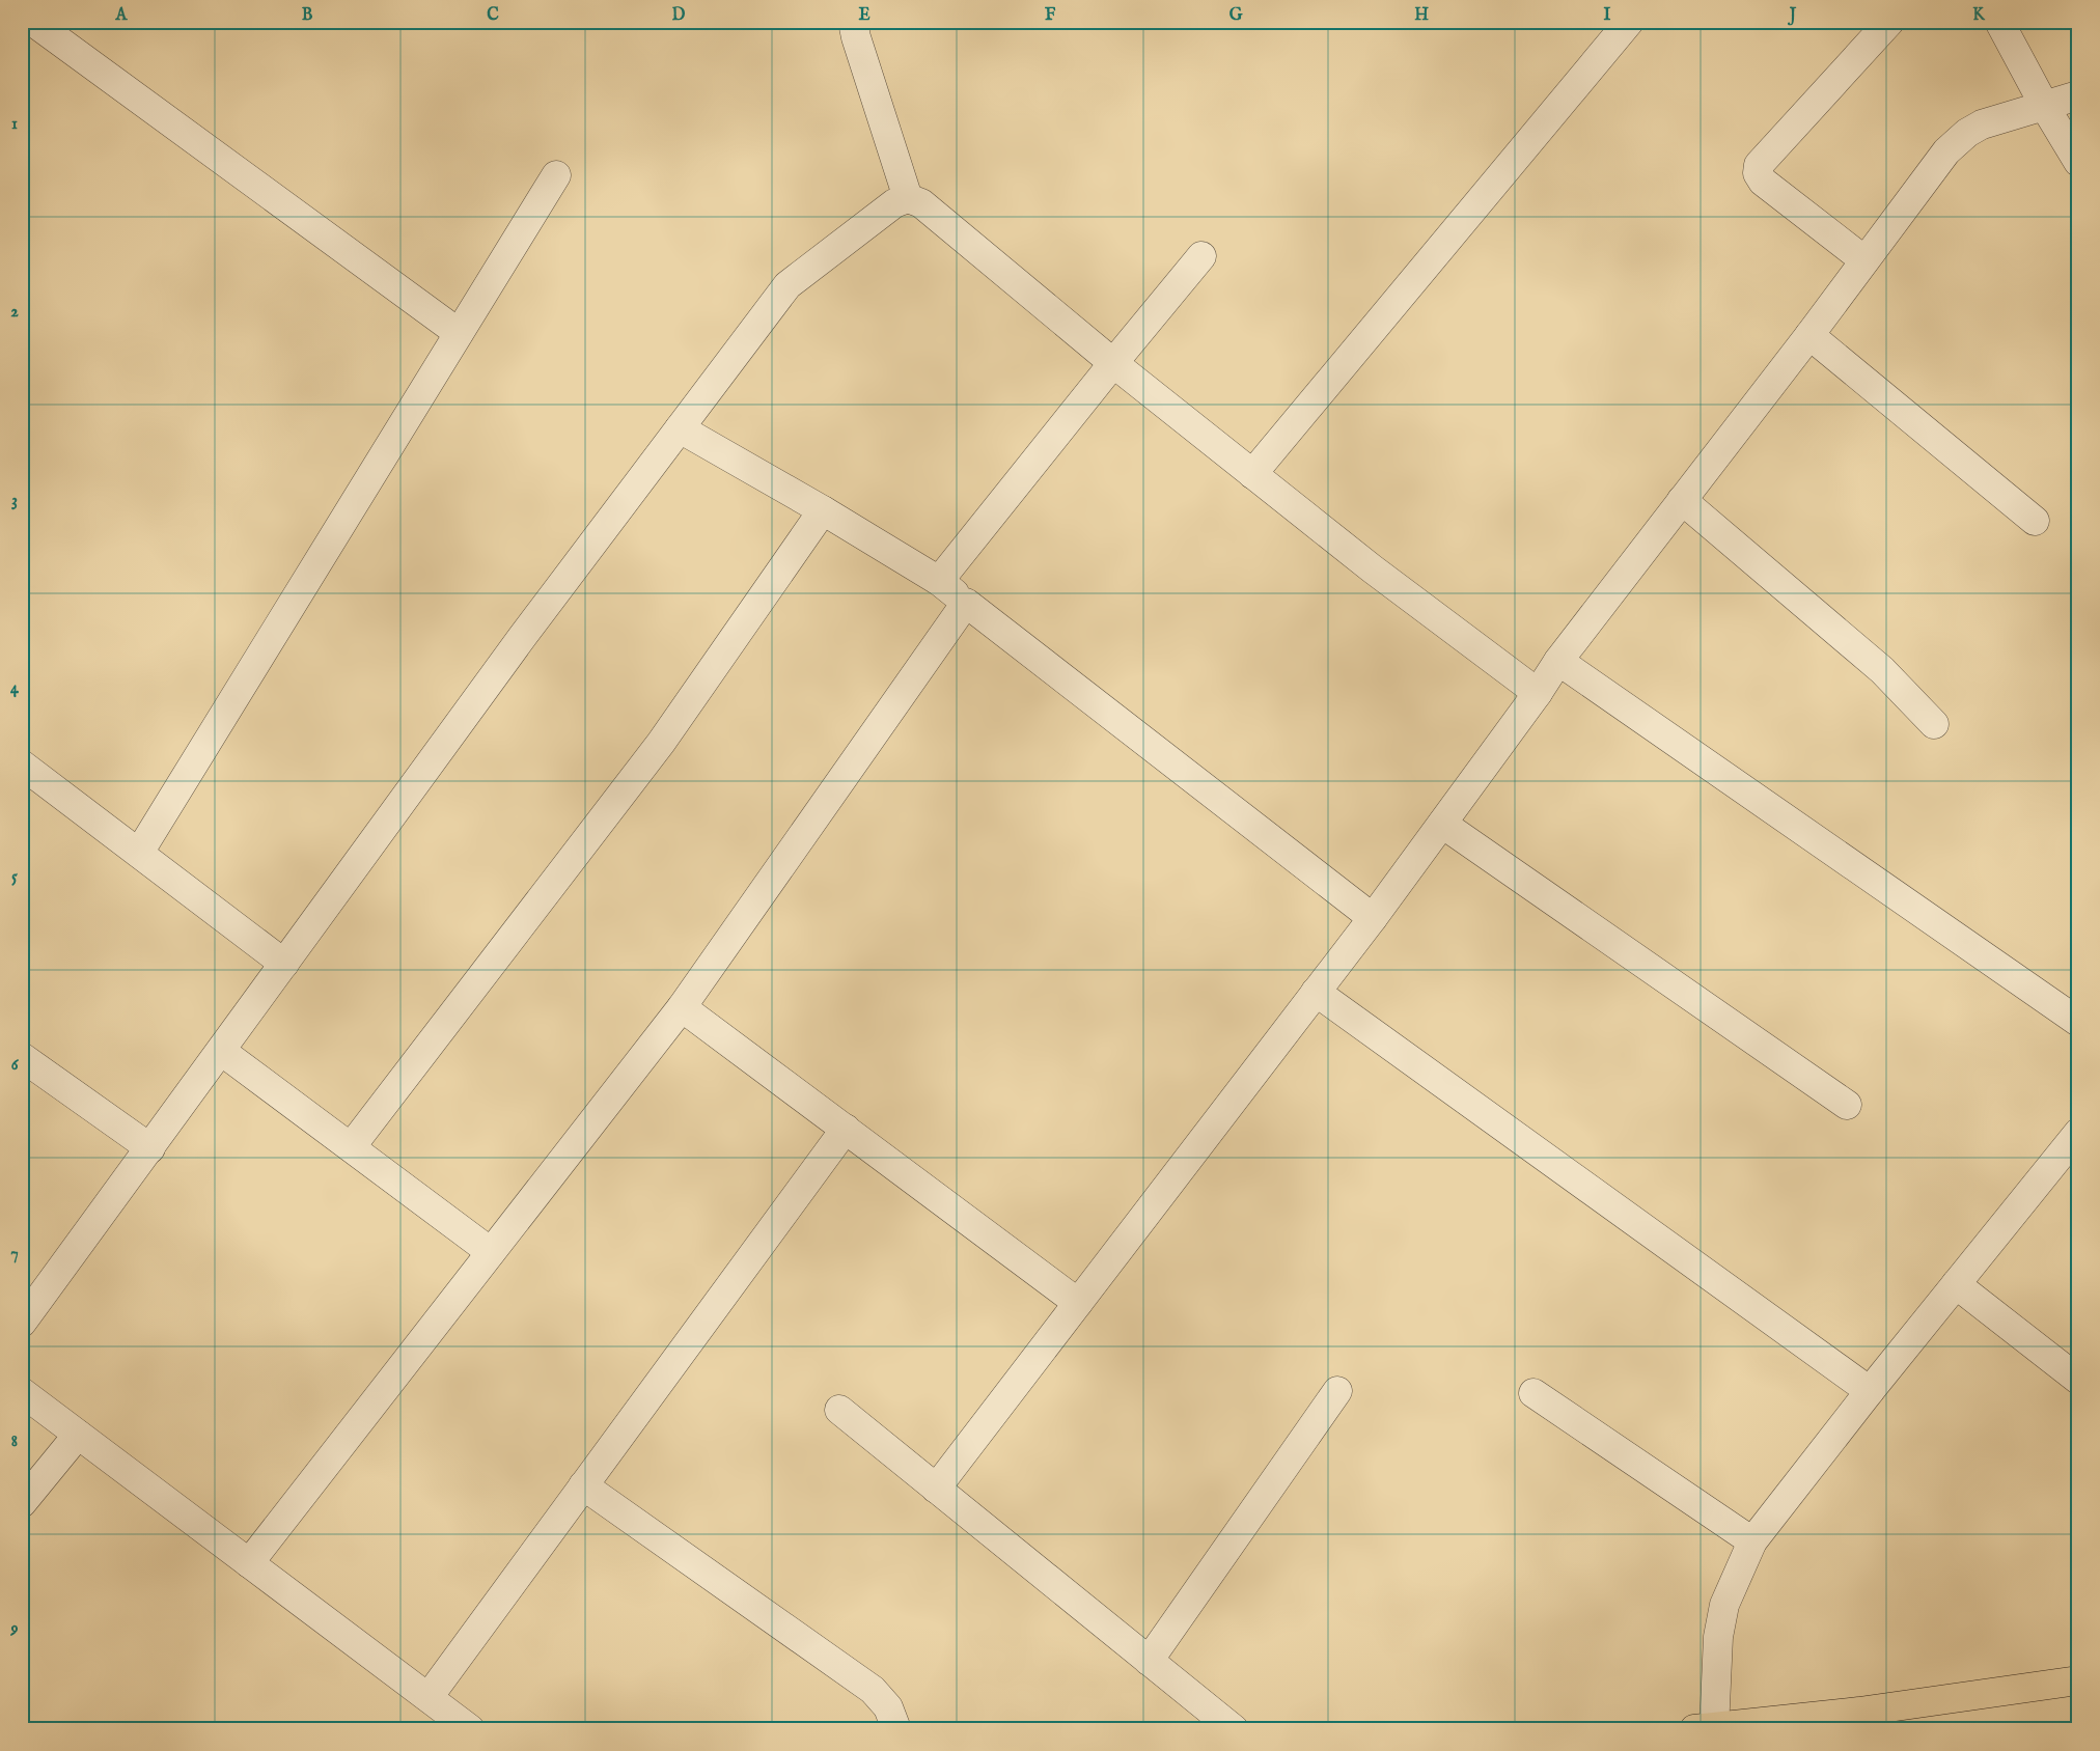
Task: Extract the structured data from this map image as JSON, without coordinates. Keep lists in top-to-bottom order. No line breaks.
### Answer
{"grid":{"columns":["A","B","C","D","E","F","G","H","I","J","K"],"rows":["1","2","3","4","5","6","7","8","9"]}}
